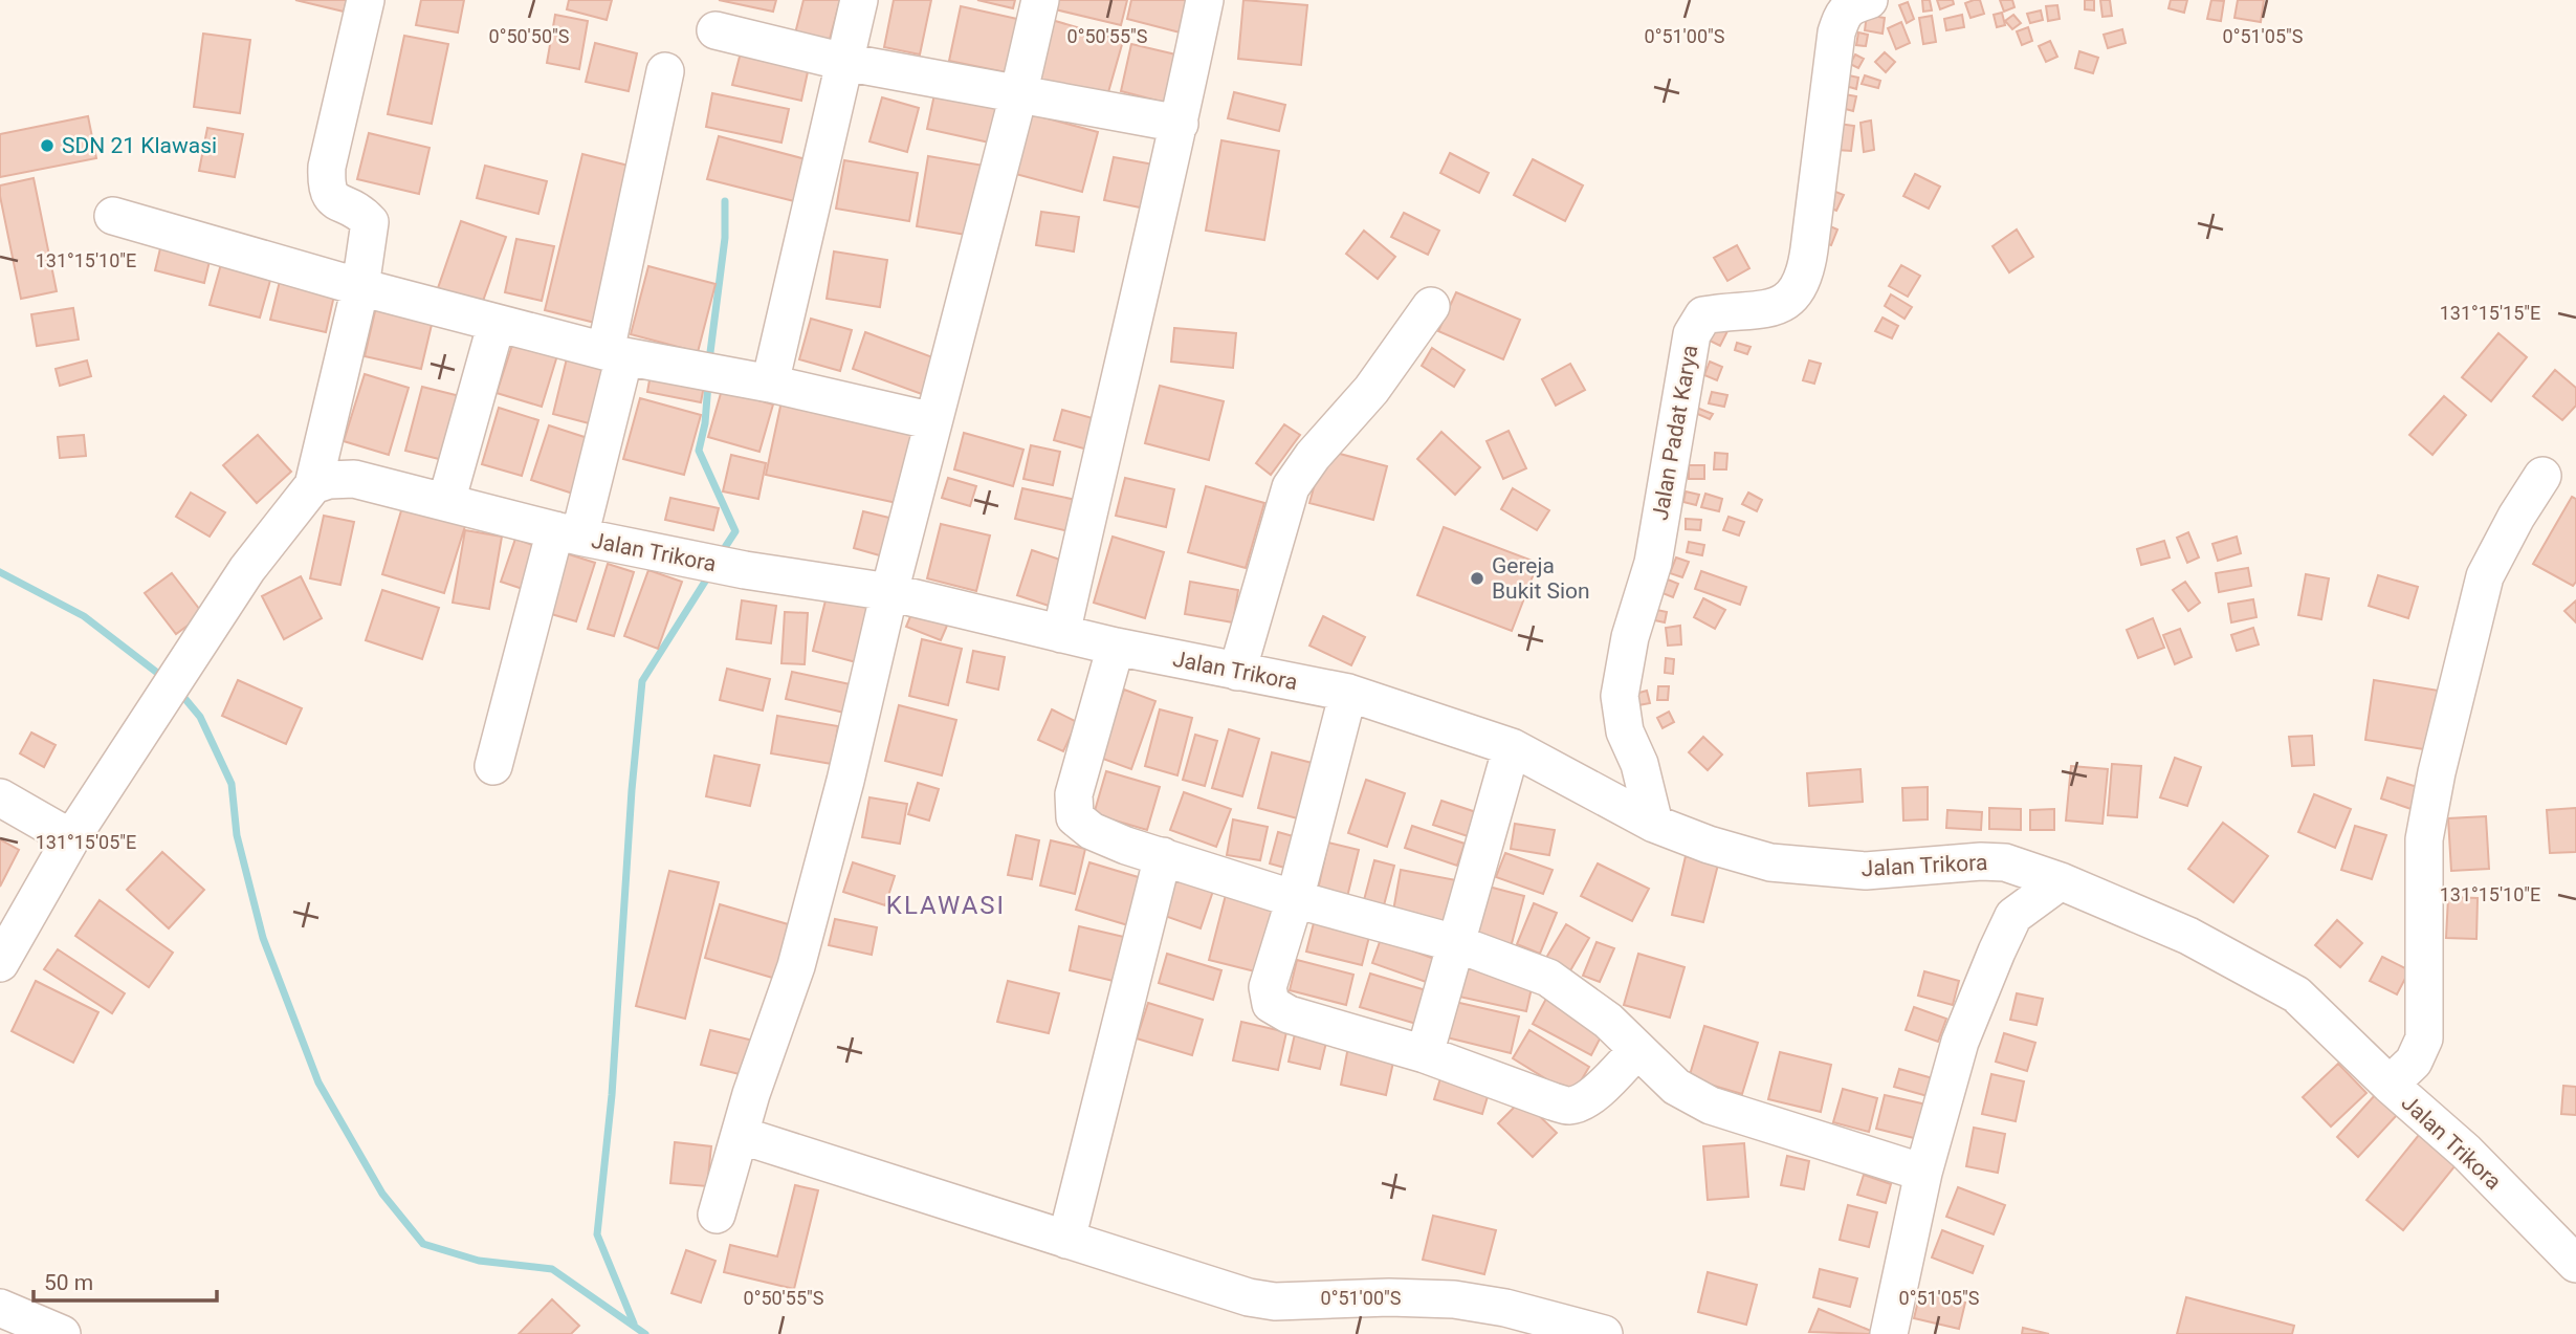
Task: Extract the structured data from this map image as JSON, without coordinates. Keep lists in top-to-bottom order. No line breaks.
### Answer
{"streets":{"street":["Jalan Padat Karya","Jalan Trikora"]},"crossings":[["Jalan Padat Karya","Jalan Trikora"]],"districts":["KLAWASI"],"places":["SDN 21 Klawasi","Gereja Bukit Sion"],"scale_bar":"50 m","coordinates":["0°50'50\"S","0°50'55\"S","0°51'00\"S","0°51'05\"S","131°15'10\"E","131°15'15\"E","131°15'05\"E"]}
